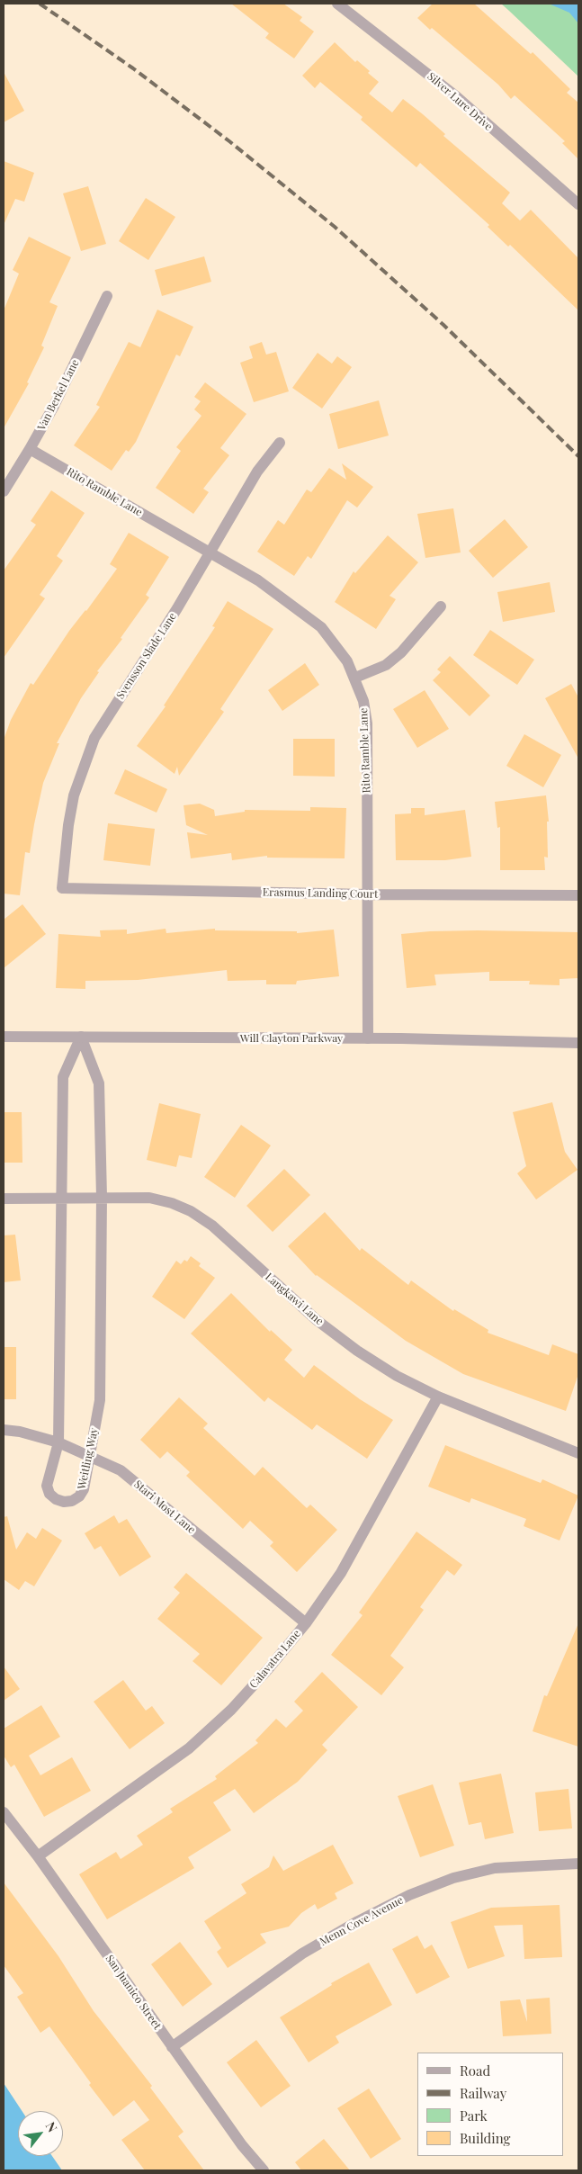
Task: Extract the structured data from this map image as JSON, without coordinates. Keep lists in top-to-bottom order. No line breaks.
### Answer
{"streets":{"street":["Silver Lure Drive","Van Berkel Lane","Rito Ramble Lane","Svensson Slade Lane","Erasmus Landing Court","Will Clayton Parkway","Langkawi Lane","Weitling Way","Stari Most Lane","Calavatra Lane","Menn Cove Avenue","San Juanico Street"]},"crossings":[["Van Berkel Lane","Rito Ramble Lane"],["Rito Ramble Lane","Svensson Slade Lane"],["Rito Ramble Lane","Erasmus Landing Court"],["Rito Ramble Lane","Will Clayton Parkway"],["Svensson Slade Lane","Erasmus Landing Court"],["Will Clayton Parkway","Weitling Way"],["Langkawi Lane","Weitling Way"],["Langkawi Lane","Calavatra Lane"],["Weitling Way","Stari Most Lane"],["Stari Most Lane","Calavatra Lane"],["Calavatra Lane","San Juanico Street"],["Menn Cove Avenue","San Juanico Street"]],"legend":["Road","Railway","Park","Building"],"north":"top right"}
